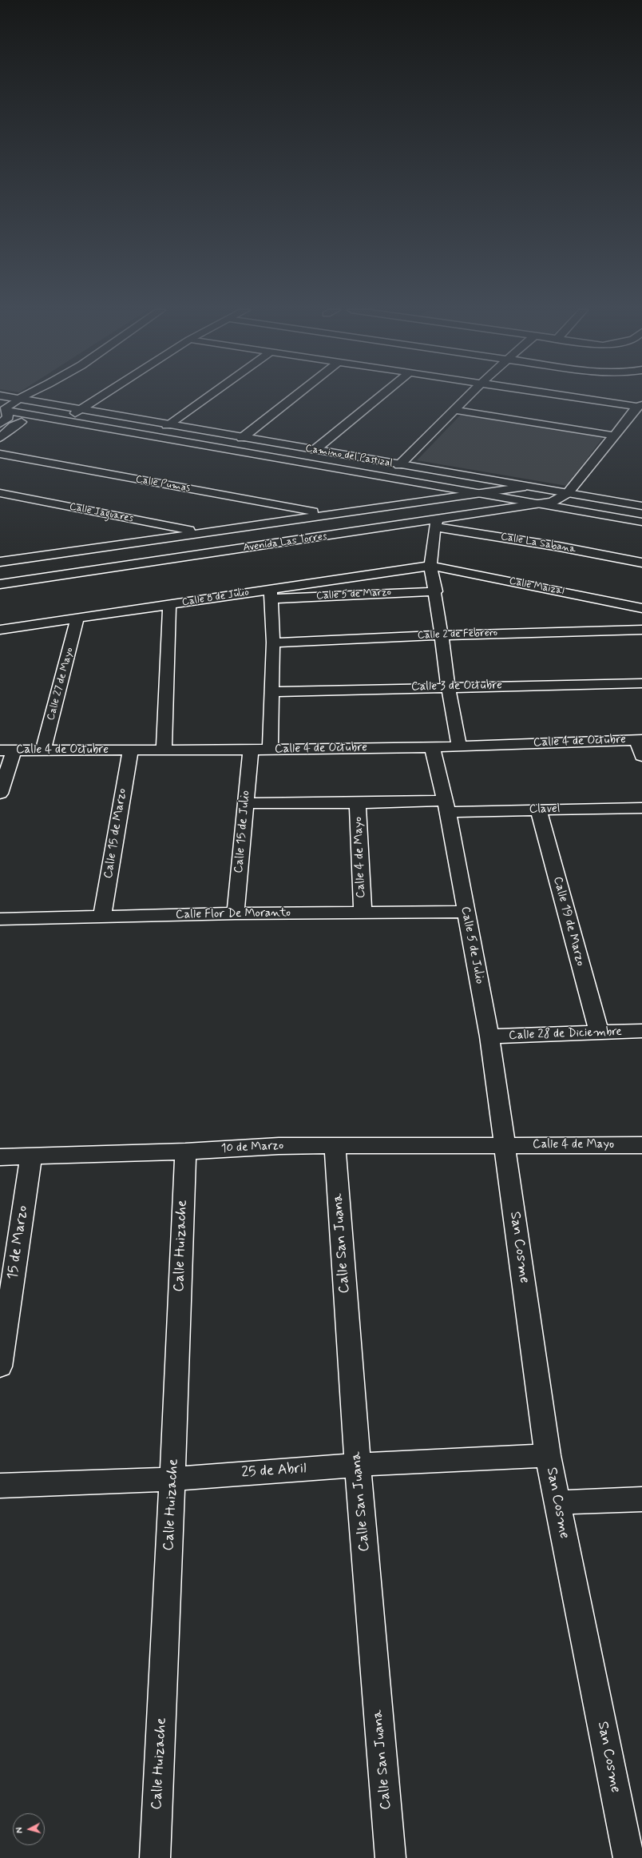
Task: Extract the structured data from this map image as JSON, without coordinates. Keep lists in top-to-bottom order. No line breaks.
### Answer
{"streets":{"street":["Camino del Pastizal","Calle Pumas","Calle Jaguares","Avenida Las Torres","Calle La Sabana","Calle Maizal","Calle 5 de Marzo","Calle 8 de Julio","Calle 2 de Febrero","Calle 27 de Mayo","Calle 3 de Octubre","Calle 4 de Octubre","Clavel","Calle 15 de Julio","Calle 15 de Marzo","Calle 4 de Mayo","Calle Flor De Moranto","Calle 19 de Marzo","Calle 5 de Julio","Calle 28 de Diciembre","10 de Marzo","15 de Marzo","Calle San Juana","Calle Huizache","San Cosme","25 de Abril"]},"crossings":[["Camino del Pastizal","Avenida Las Torres"],["Calle Pumas","Avenida Las Torres"],["Calle Jaguares","Avenida Las Torres"],["Avenida Las Torres","Calle La Sabana"],["Calle Maizal","Calle 8 de Julio"],["Calle 5 de Marzo","Calle 8 de Julio"],["Calle 8 de Julio","Calle 27 de Mayo"],["Calle 27 de Mayo","Calle 4 de Octubre"],["Calle 4 de Octubre","Calle 15 de Julio"],["Calle 4 de Octubre","Calle 15 de Marzo"],["Calle 4 de Octubre","Calle 5 de Julio"],["Clavel","Calle 15 de Julio"],["Clavel","Calle 4 de Mayo"],["Clavel","Calle 19 de Marzo"],["Clavel","Calle 5 de Julio"],["Calle 15 de Julio","Calle Flor De Moranto"],["Calle 15 de Marzo","Calle Flor De Moranto"],["Calle 4 de Mayo","Calle Flor De Moranto"],["Calle 4 de Mayo","Calle 5 de Julio"],["Calle 4 de Mayo","10 de Marzo"],["Calle 4 de Mayo","San Cosme"],["Calle Flor De Moranto","Calle 5 de Julio"],["Calle 19 de Marzo","Calle 28 de Diciembre"],["Calle 5 de Julio","Calle 28 de Diciembre"],["Calle 5 de Julio","10 de Marzo"],["Calle 5 de Julio","San Cosme"],["10 de Marzo","15 de Marzo"],["10 de Marzo","Calle San Juana"],["10 de Marzo","Calle Huizache"],["10 de Marzo","San Cosme"],["Calle San Juana","25 de Abril"],["Calle Huizache","25 de Abril"],["San Cosme","25 de Abril"]],"north":"left"}
